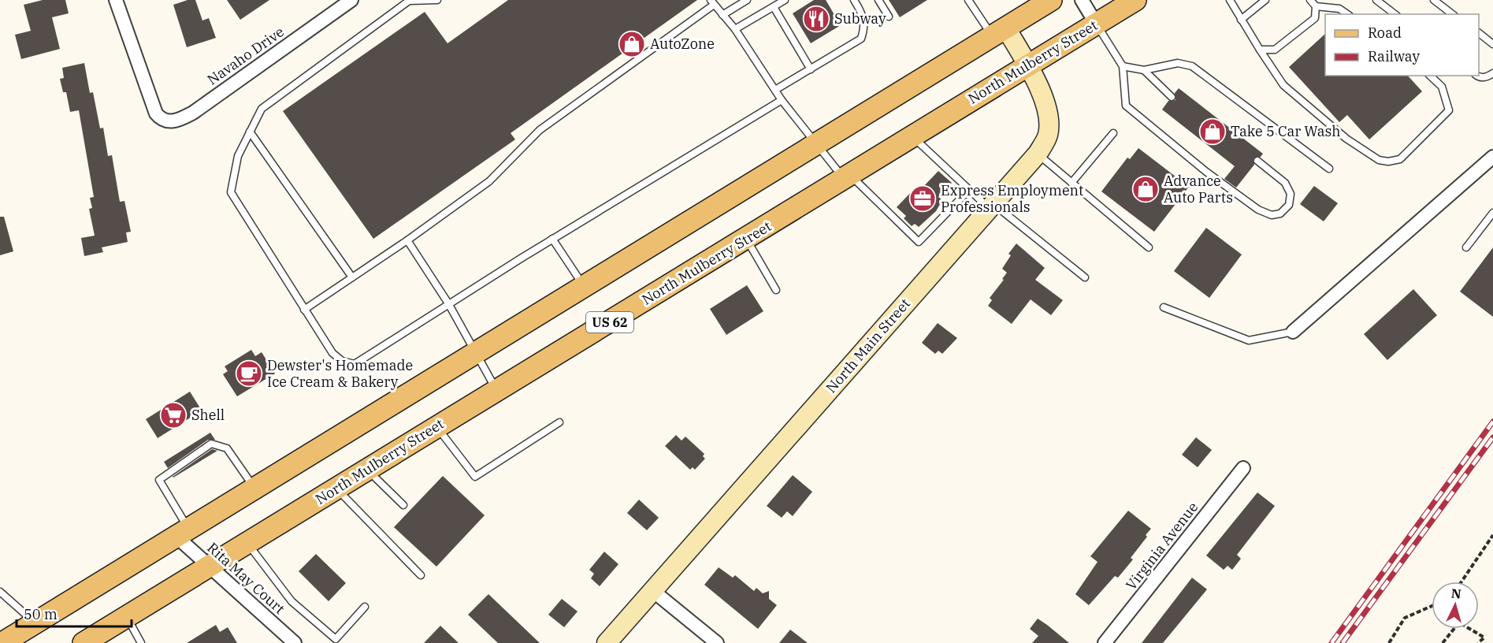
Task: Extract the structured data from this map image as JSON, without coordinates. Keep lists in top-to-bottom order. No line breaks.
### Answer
{"streets":{"main road":["North Mulberry Street","US 62"],"street":["Navaho Drive","North Main Street","Virginia Avenue","Rita May Court"]},"crossings":[["North Mulberry Street","North Main Street"],["North Mulberry Street","Rita May Court"]],"places":{"restaurant":["Subway"],"shop":["AutoZone","Take 5 Car Wash","Advance Auto Parts"],"office":["Express Employment Professionals"],"cafe":["Dewster's Homemade Ice Cream & Bakery"],"supermarket":["Shell"]},"legend":["Road","Railway"],"scale_bar":"50 m","north":"top"}
